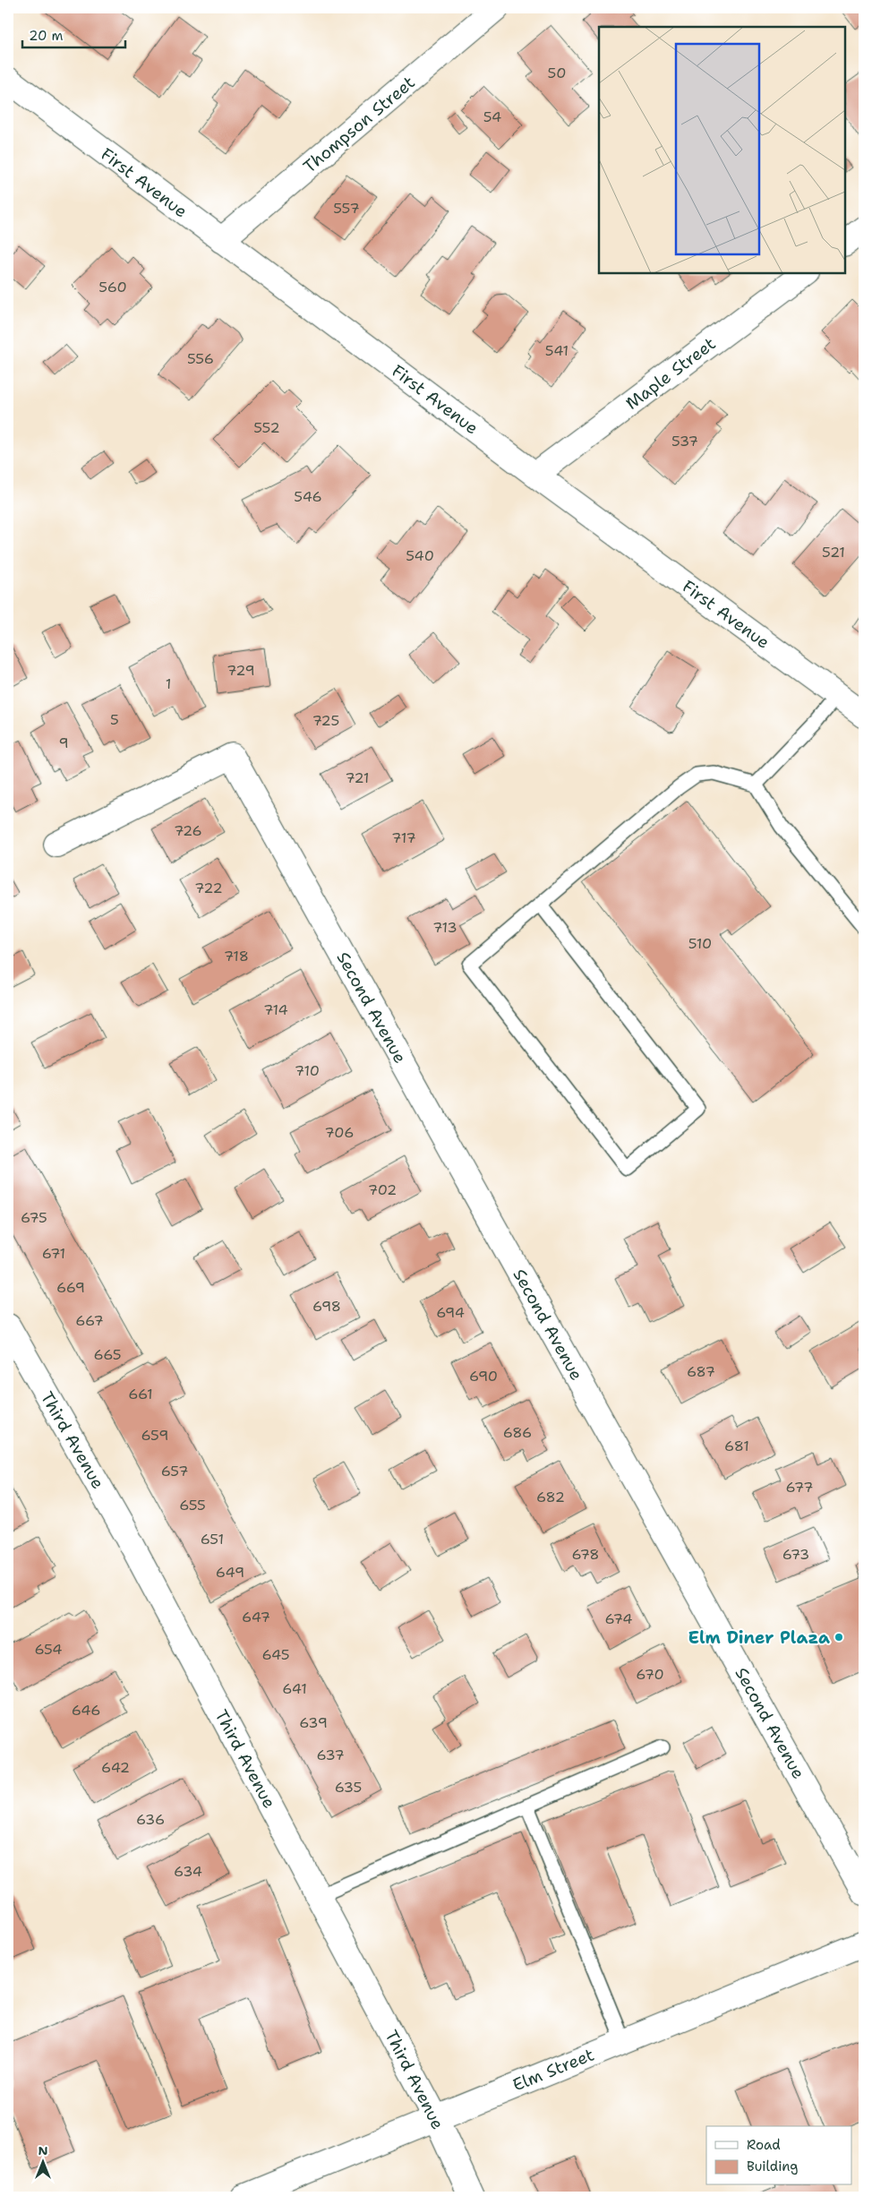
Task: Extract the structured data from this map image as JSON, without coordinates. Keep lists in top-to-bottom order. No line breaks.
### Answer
{"streets":{"street":["Thompson Street","First Avenue","Maple Street","Second Avenue","Third Avenue","Elm Street"]},"crossings":[["Thompson Street","First Avenue"],["First Avenue","Maple Street"],["Third Avenue","Elm Street"]],"places":["Elm Diner Plaza"],"house_numbers":["50","54","557","560","541","556","552","537","546","521","540","729","1","5","725","9","721","726","717","722","713","510","718","714","710","706","702","675","671","669","698","694","667","665","687","690","661","686","659","681","657","677","682","655","651","678","673","649","647","674","654","645","670","641","646","639","637","642","635","636","634"],"legend":["Road","Building"],"scale_bar":"20 m","north":"top"}
